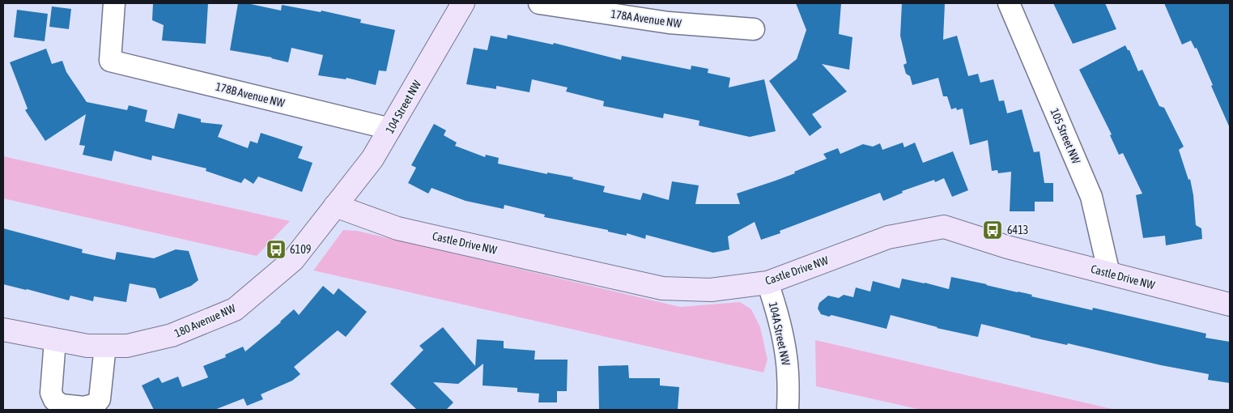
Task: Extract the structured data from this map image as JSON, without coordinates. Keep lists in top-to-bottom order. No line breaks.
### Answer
{"streets":{"street":["178A Avenue NW","178B Avenue NW","104 Street NW","105 Street NW","Castle Drive NW","180 Avenue NW","104A Street NW"]},"crossings":[["178B Avenue NW","104 Street NW"],["104 Street NW","Castle Drive NW"],["104 Street NW","180 Avenue NW"],["105 Street NW","Castle Drive NW"],["Castle Drive NW","180 Avenue NW"],["Castle Drive NW","104A Street NW"]],"places":{"bus stop":["6413","6109"]}}
